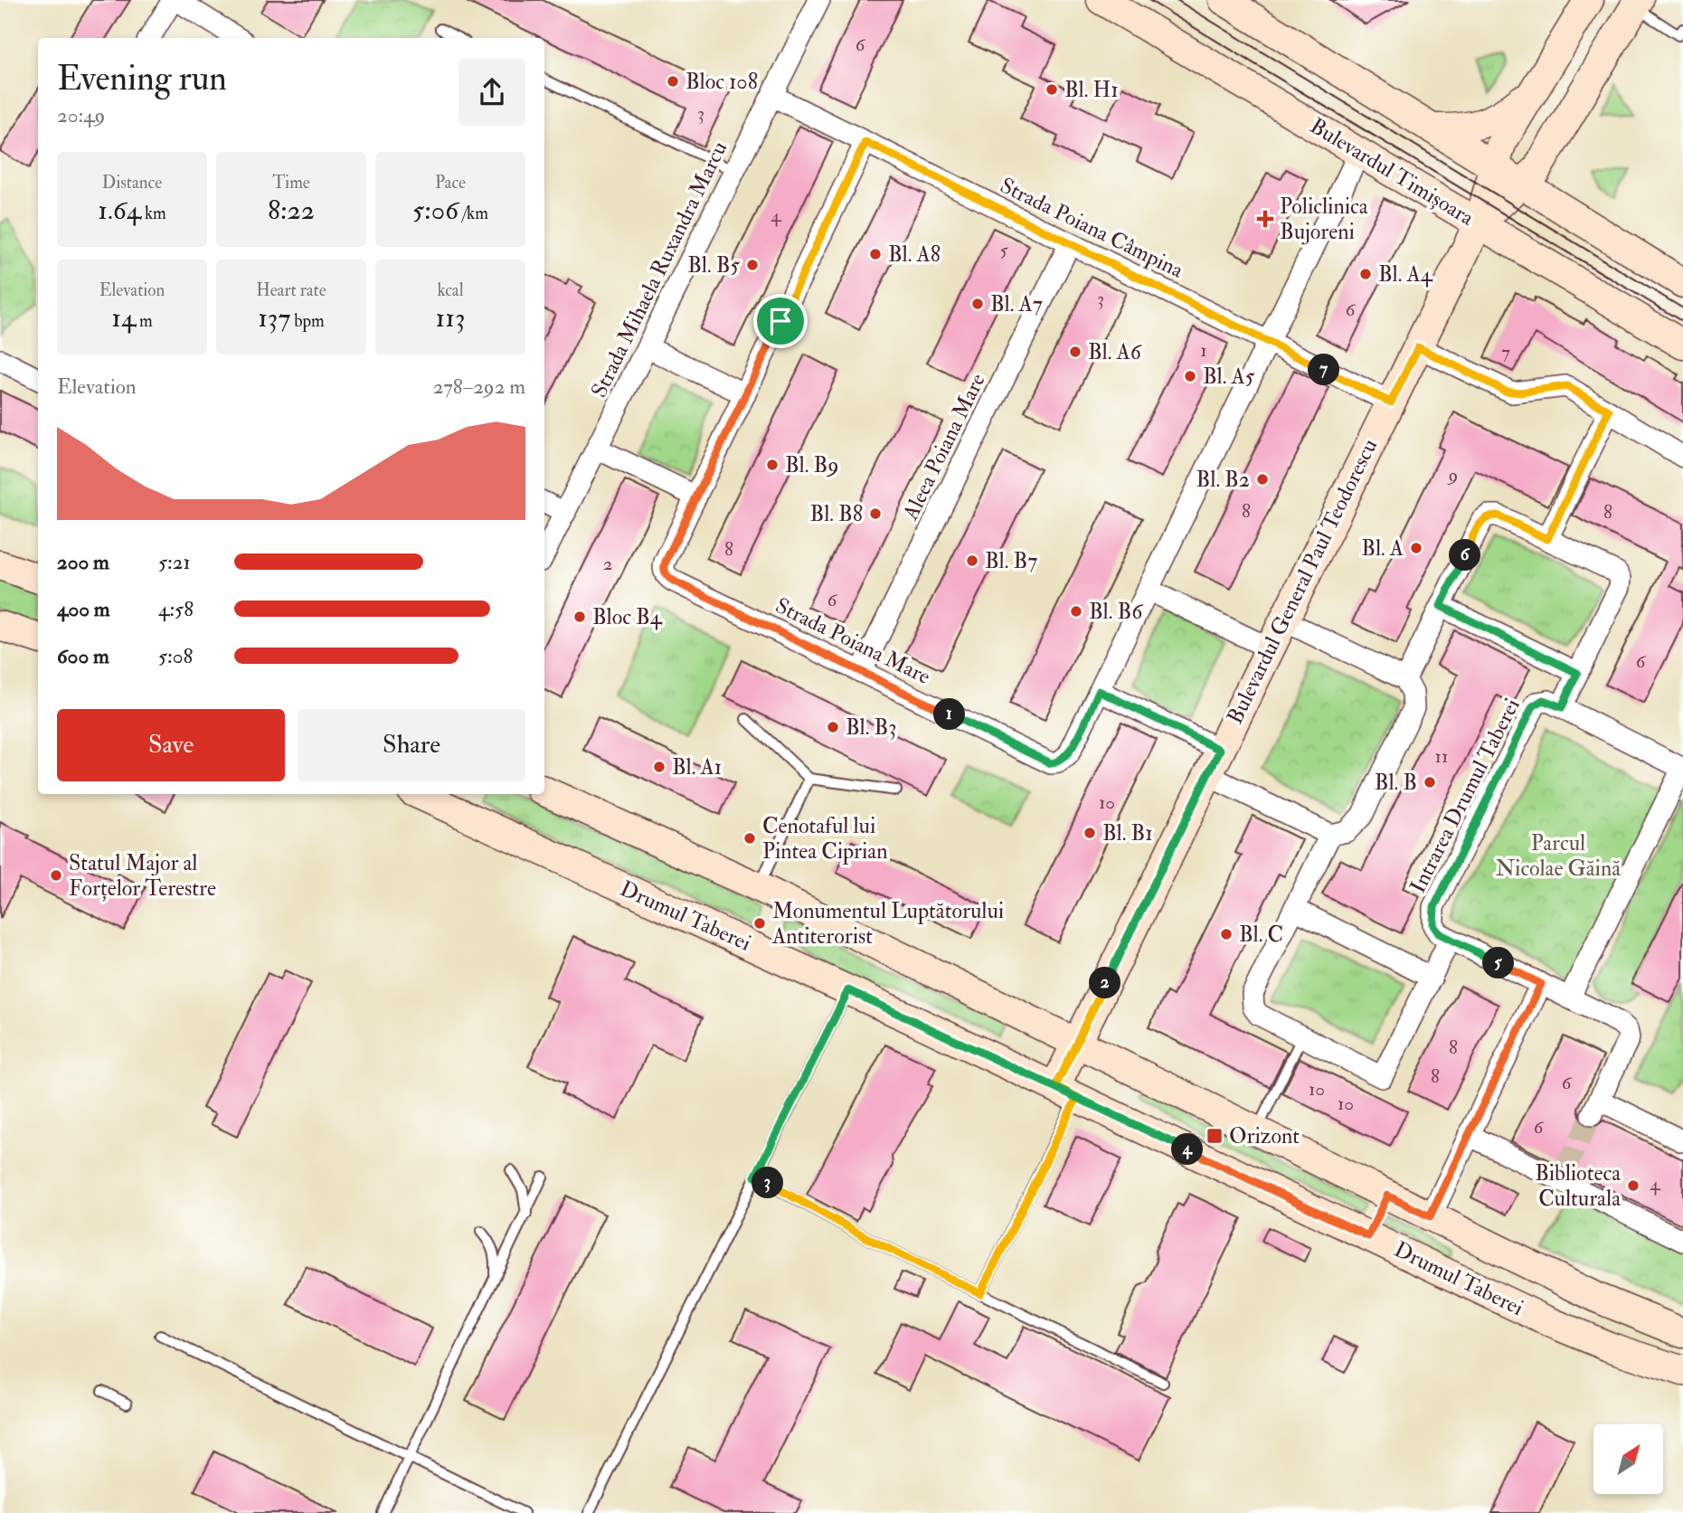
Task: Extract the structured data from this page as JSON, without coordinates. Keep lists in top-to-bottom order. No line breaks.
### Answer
{"streets":{"main road":["Bulevardul Timișoara","Bulevardul General Paul Teodorescu","Drumul Taberei"],"street":["Strada Poiana Câmpina","Strada Mihaela Ruxandra Marcu","Aleea Poiana Mare","Strada Poiana Mare","Intrarea Drumul Taberei"]},"crossings":[["Bulevardul Timișoara","Bulevardul General Paul Teodorescu"],["Bulevardul Timișoara","Strada Poiana Mare"],["Strada Poiana Câmpina","Strada Mihaela Ruxandra Marcu"],["Strada Poiana Câmpina","Aleea Poiana Mare"],["Strada Poiana Câmpina","Bulevardul General Paul Teodorescu"],["Strada Poiana Câmpina","Strada Poiana Mare"],["Aleea Poiana Mare","Strada Poiana Mare"],["Bulevardul General Paul Teodorescu","Drumul Taberei"]],"parks":["Parcul Nicolae Găină"],"places":{"other":["Bloc 108","Bl. H1","Bl. A8","Bl. B5","Bl. A4","Bl. A7","Bl. A6","Bl. A5","Bl. B9","Bl. B2","Bl. B8","Bl. A","Bl. B7","Bl. B6","Bloc B4","Bl. B3","Bl. A1","Bl. B","Bl. B1","Cenotaful lui Pintea Ciprian","Statul Major al Forțelor Terestre","Monumentul Luptătorului Antiterorist","Bl. C","Biblioteca Culturala"],"health":["Policlinica Bujoreni"],"transit":["Orizont"]},"house_numbers":["6","3","4","5","3","6","1","7","9","8","8","8","2","6","6","11","10","8","8","6","10","10","6","4"],"north":"top right","page":{"heading":["Evening run","20:49"],"stats":[["Distance","1.64 km"],["Time","8:22"],["Pace","5:06 /km"],["Elevation","14 m"],["Heart rate","137 bpm"],["kcal","113"]],"pins":["7","6","1","5","2","4","3"],"chart":["Elevation","278–292 m"],"list":[{"name":"200 m","note":"5:21"},{"name":"400 m","note":"4:58"},{"name":"600 m","note":"5:08"}],"buttons":["Save","Share"]}}
